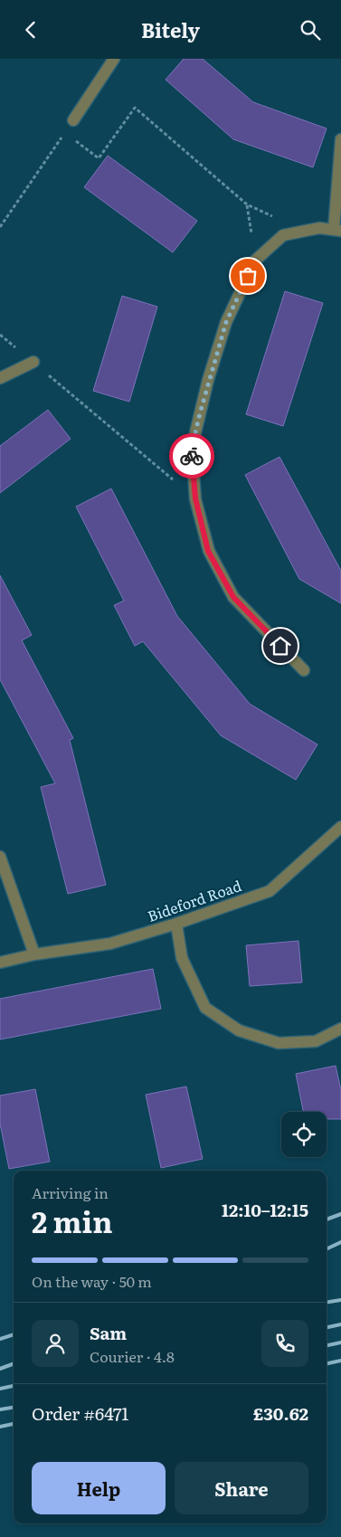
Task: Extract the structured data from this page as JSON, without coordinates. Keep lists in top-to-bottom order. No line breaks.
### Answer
{"streets":{"street":["Bideford Road"]},"page":{"header":"Bitely","heading":["2 min","Arriving in","12:10–12:15"],"panel":["Sam","Courier · 4.8","Order #6471","£30.62"],"bar":"On the way · 50 m","buttons":["Help","Share"]}}
